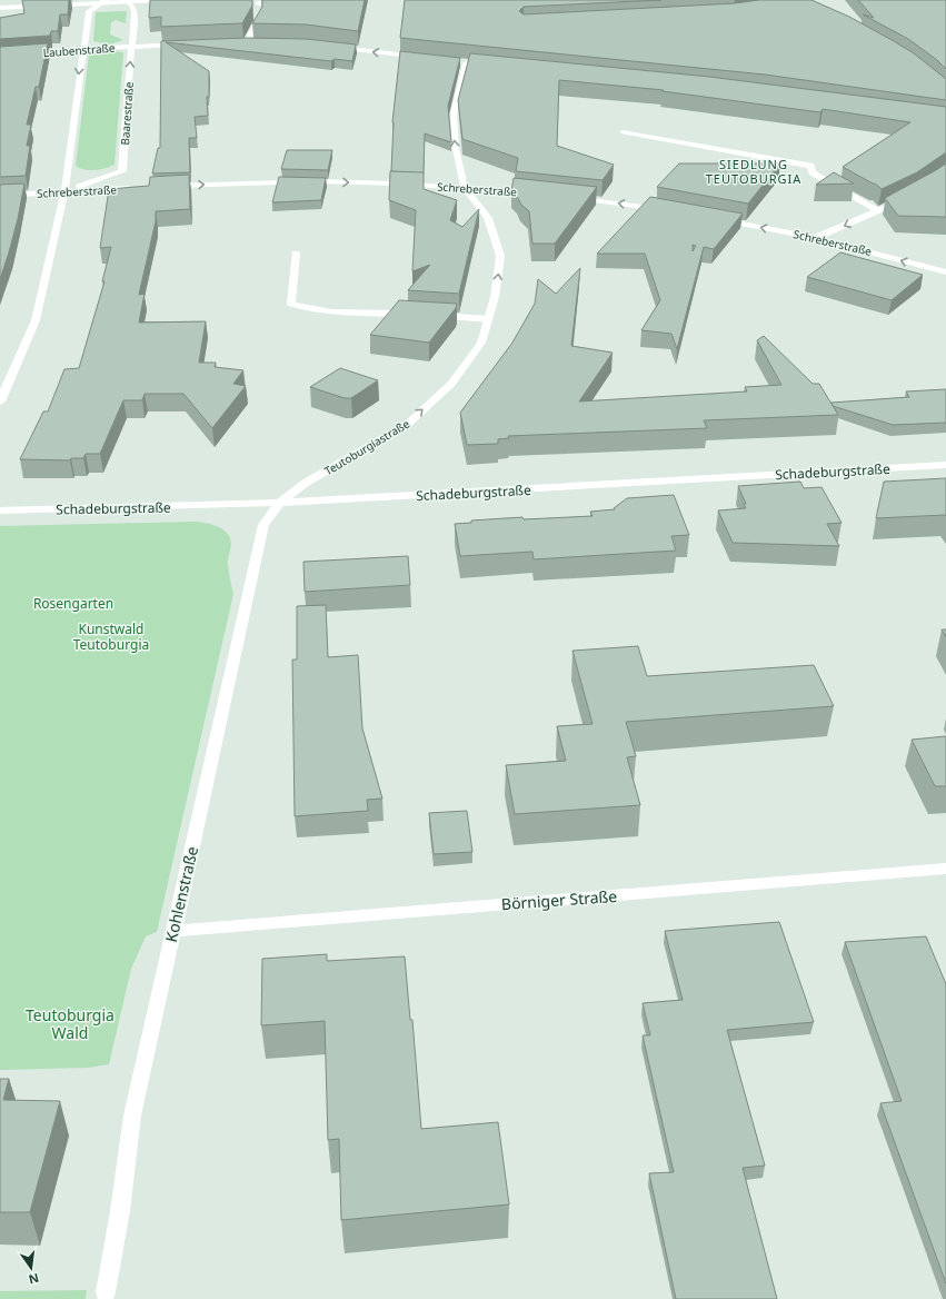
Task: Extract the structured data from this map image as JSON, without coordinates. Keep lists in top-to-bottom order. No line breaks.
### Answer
{"streets":{"street":["Laubenstraße","Baarestraße","Schreberstraße","Teutoburgiastraße","Schadeburgstraße","Kohlenstraße","Börniger Straße"]},"crossings":[["Laubenstraße","Baarestraße"],["Baarestraße","Schreberstraße"],["Schreberstraße","Teutoburgiastraße"],["Teutoburgiastraße","Schadeburgstraße"],["Teutoburgiastraße","Kohlenstraße"],["Schadeburgstraße","Kohlenstraße"],["Kohlenstraße","Börniger Straße"]],"one_way":["Teutoburgiastraße"],"districts":["SIEDLUNG TEUTOBURGIA"],"parks":["Rosengarten","Kunstwald Teutoburgia","Teutoburgia Wald"],"north":"bottom"}
